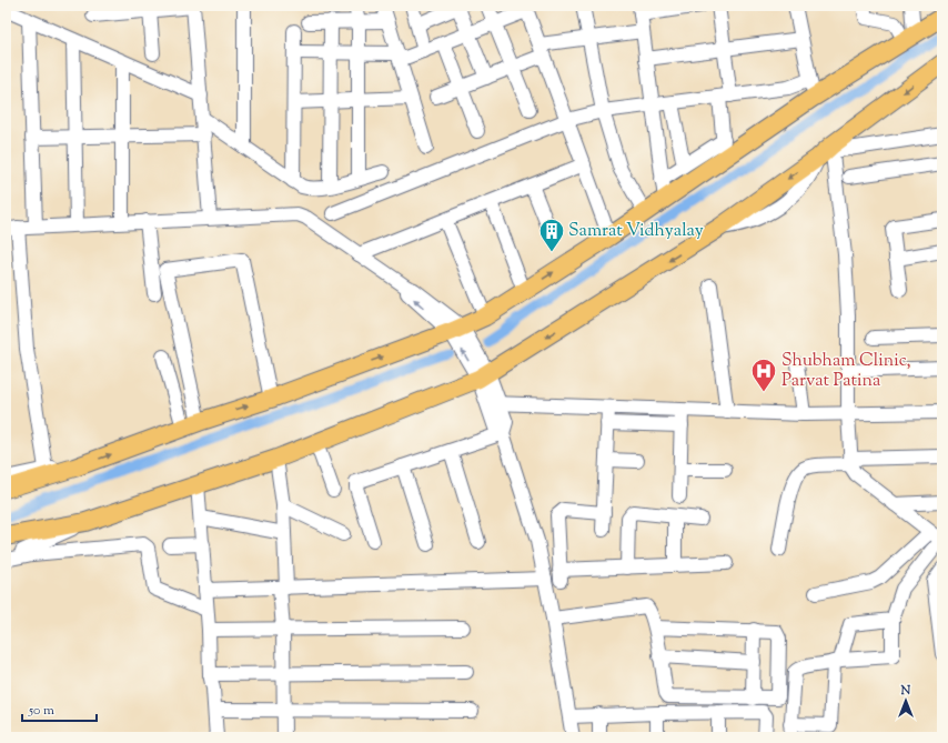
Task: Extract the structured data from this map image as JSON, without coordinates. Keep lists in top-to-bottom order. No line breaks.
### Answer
{"places":{"building":["Samrat Vidhyalay"],"hospital":["Shubham Clinic, Parvat Patina"]},"scale_bar":"50 m","north":"top"}
